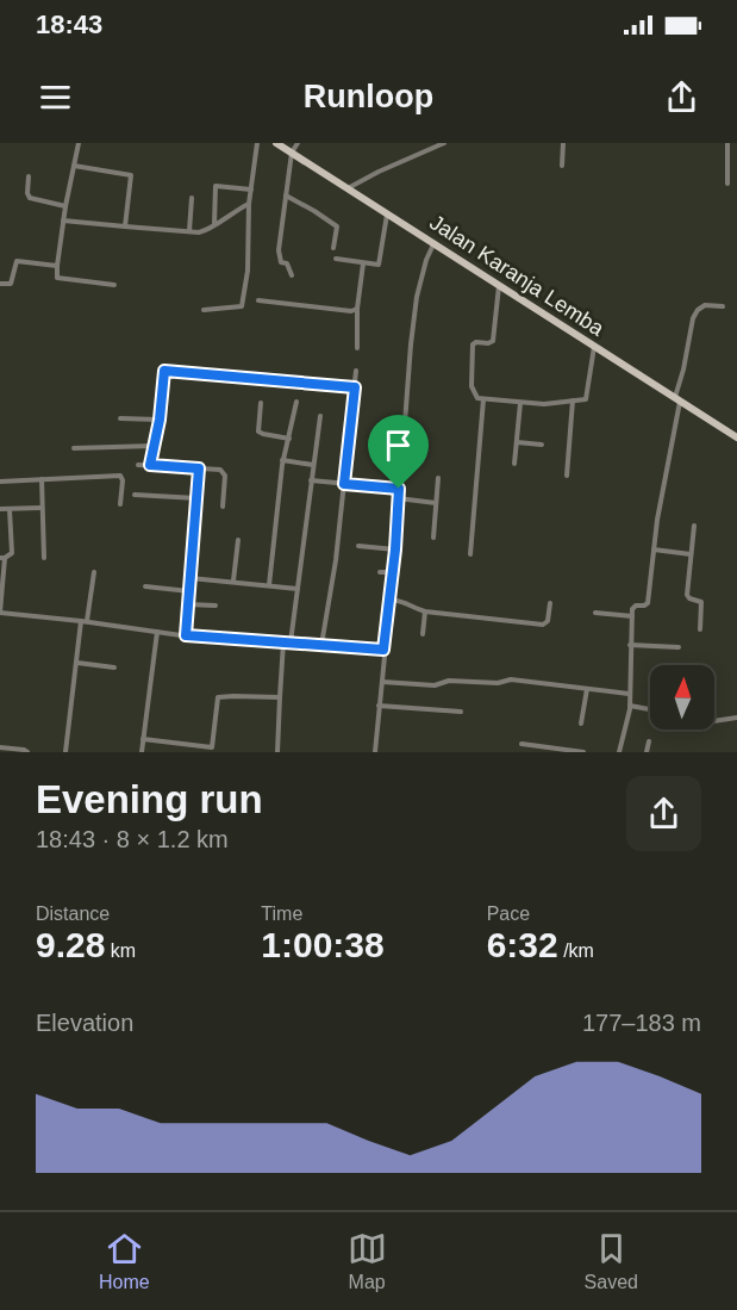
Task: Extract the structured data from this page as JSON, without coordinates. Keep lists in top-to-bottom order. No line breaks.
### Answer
{"streets":{"main road":["Jalan Karanja Lemba"]},"north":"top","page":{"status":"18:43","header":"Runloop","heading":["Evening run","18:43 · 8 × 1.2 km"],"stats":[["Distance","9.28 km"],["Time","1:00:38"],["Pace","6:32 /km"]],"chart":["Elevation","177–183 m"],"tabs":["Home","Map","Saved"]}}
